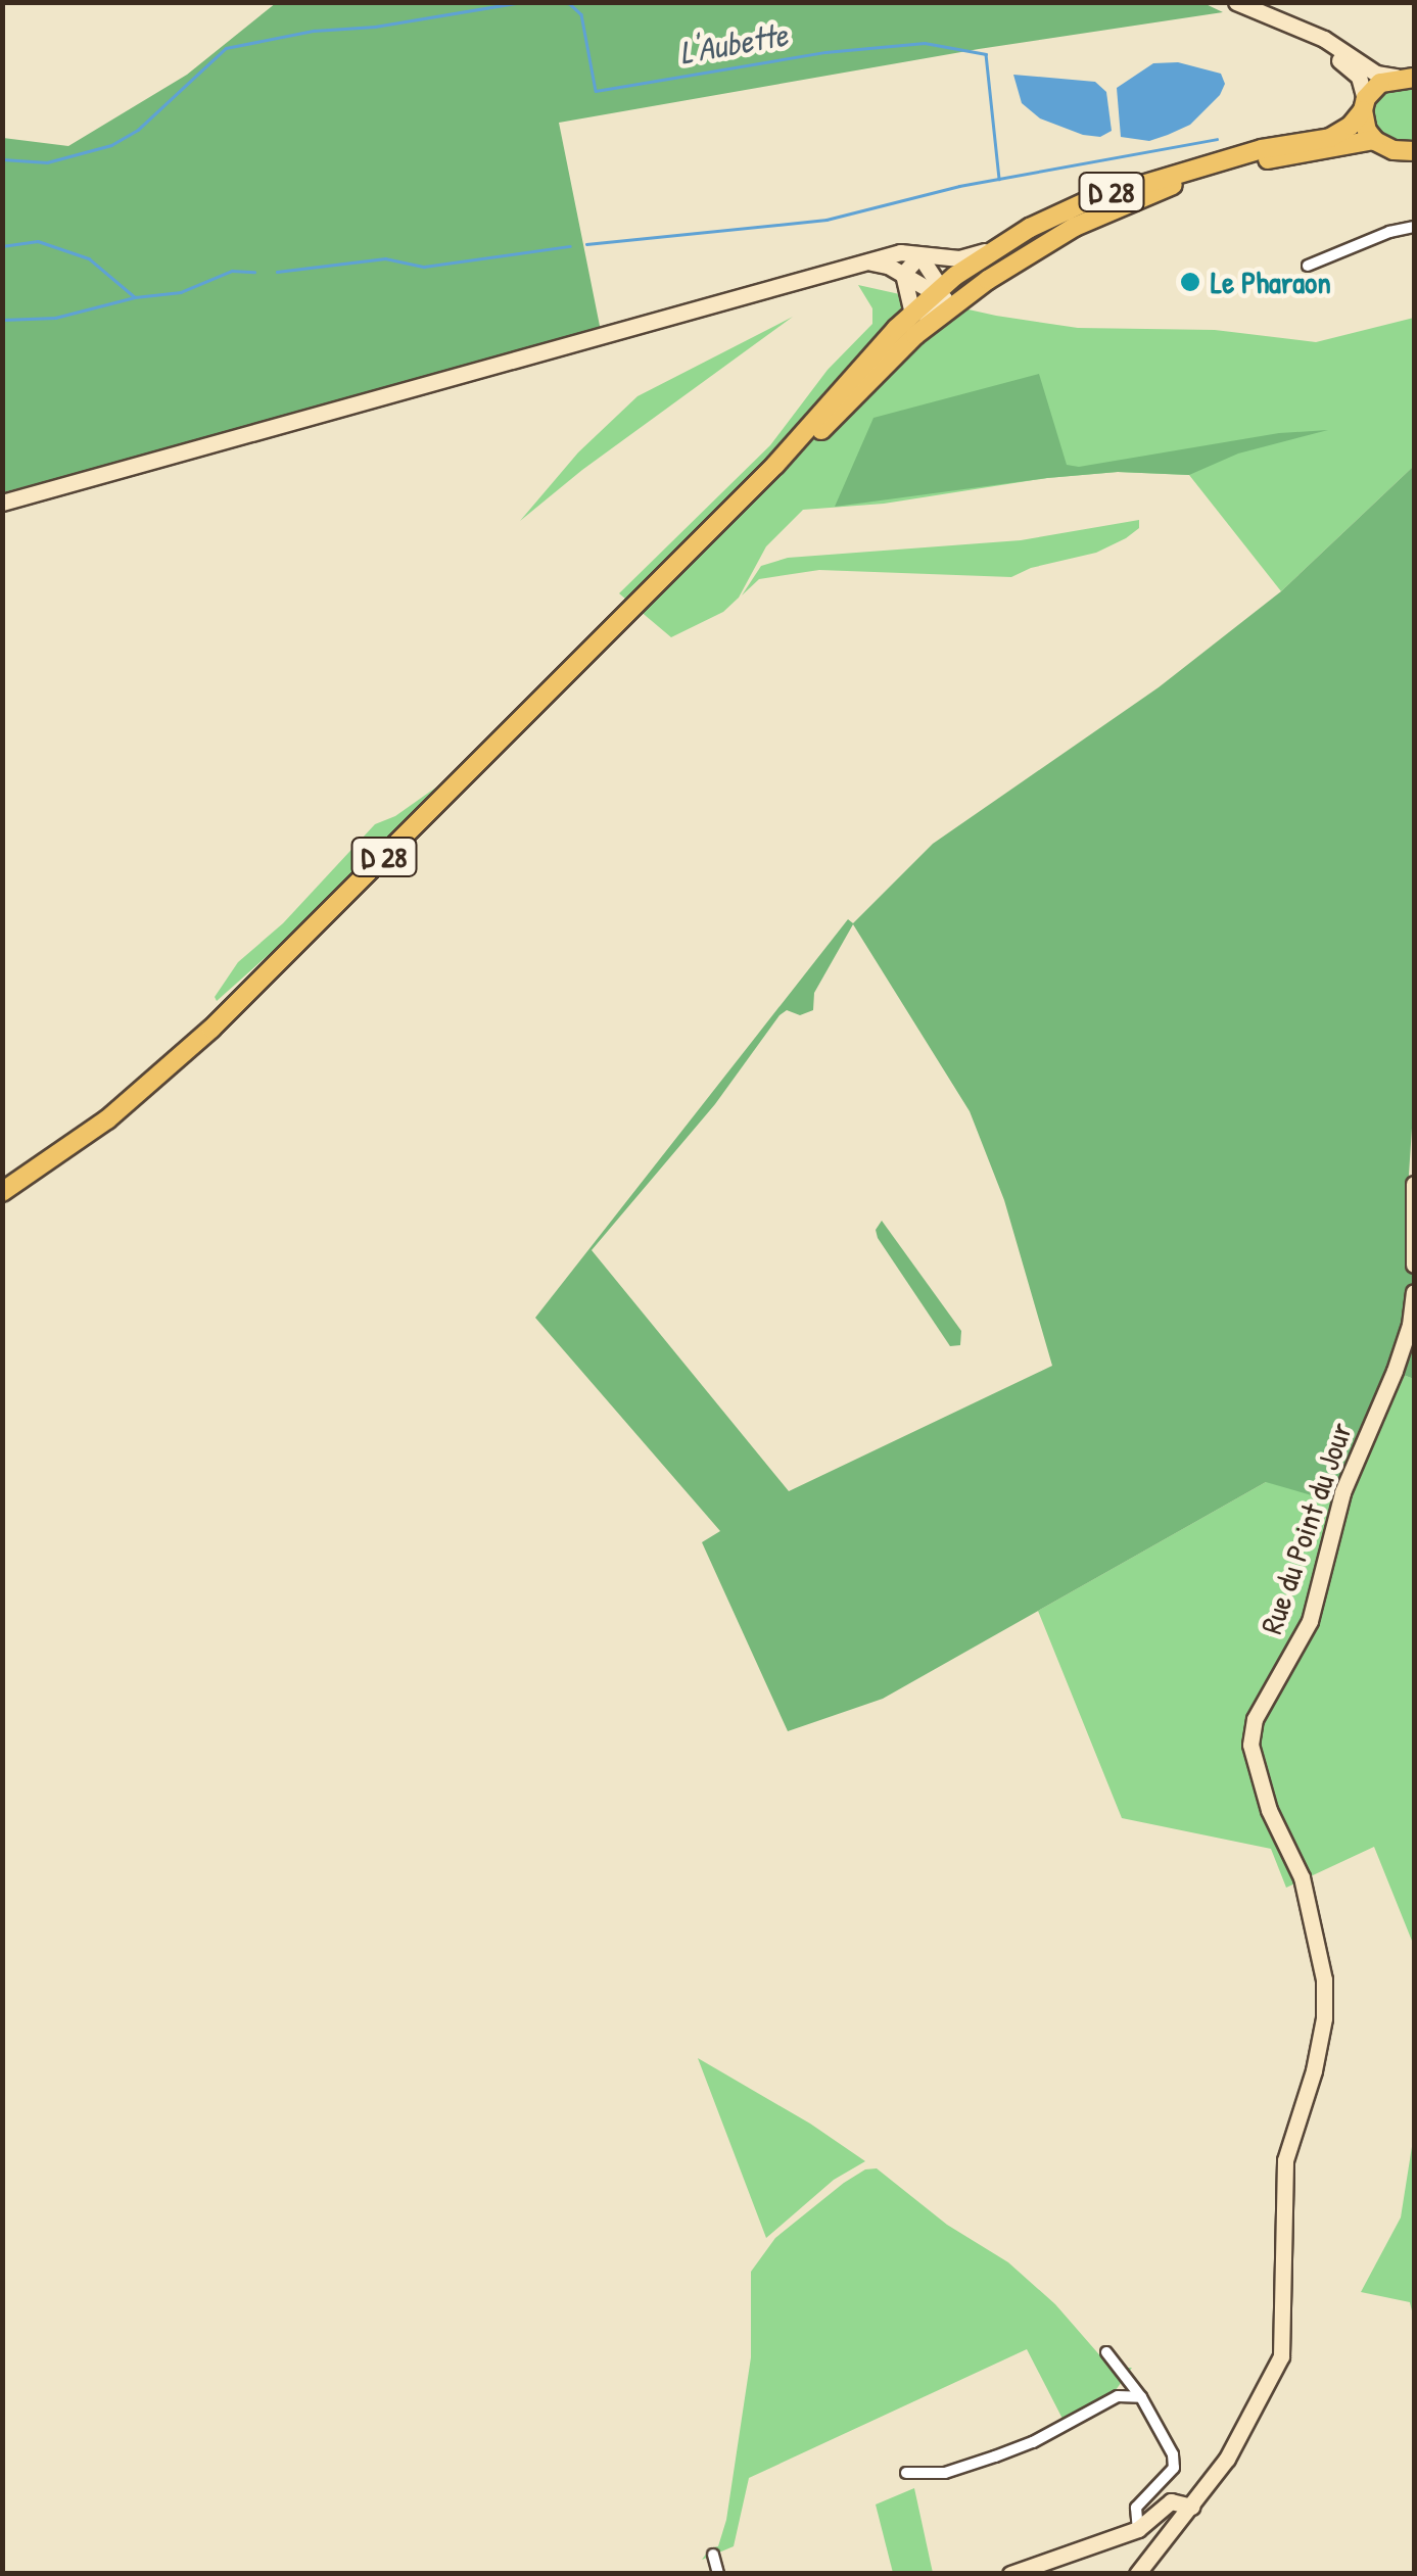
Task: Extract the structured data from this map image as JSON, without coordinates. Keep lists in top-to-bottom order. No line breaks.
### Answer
{"streets":{"main road":["D 28"],"street":["Rue du Point du Jour"]},"water":["L'Aubette"],"places":["Le Pharaon"]}
